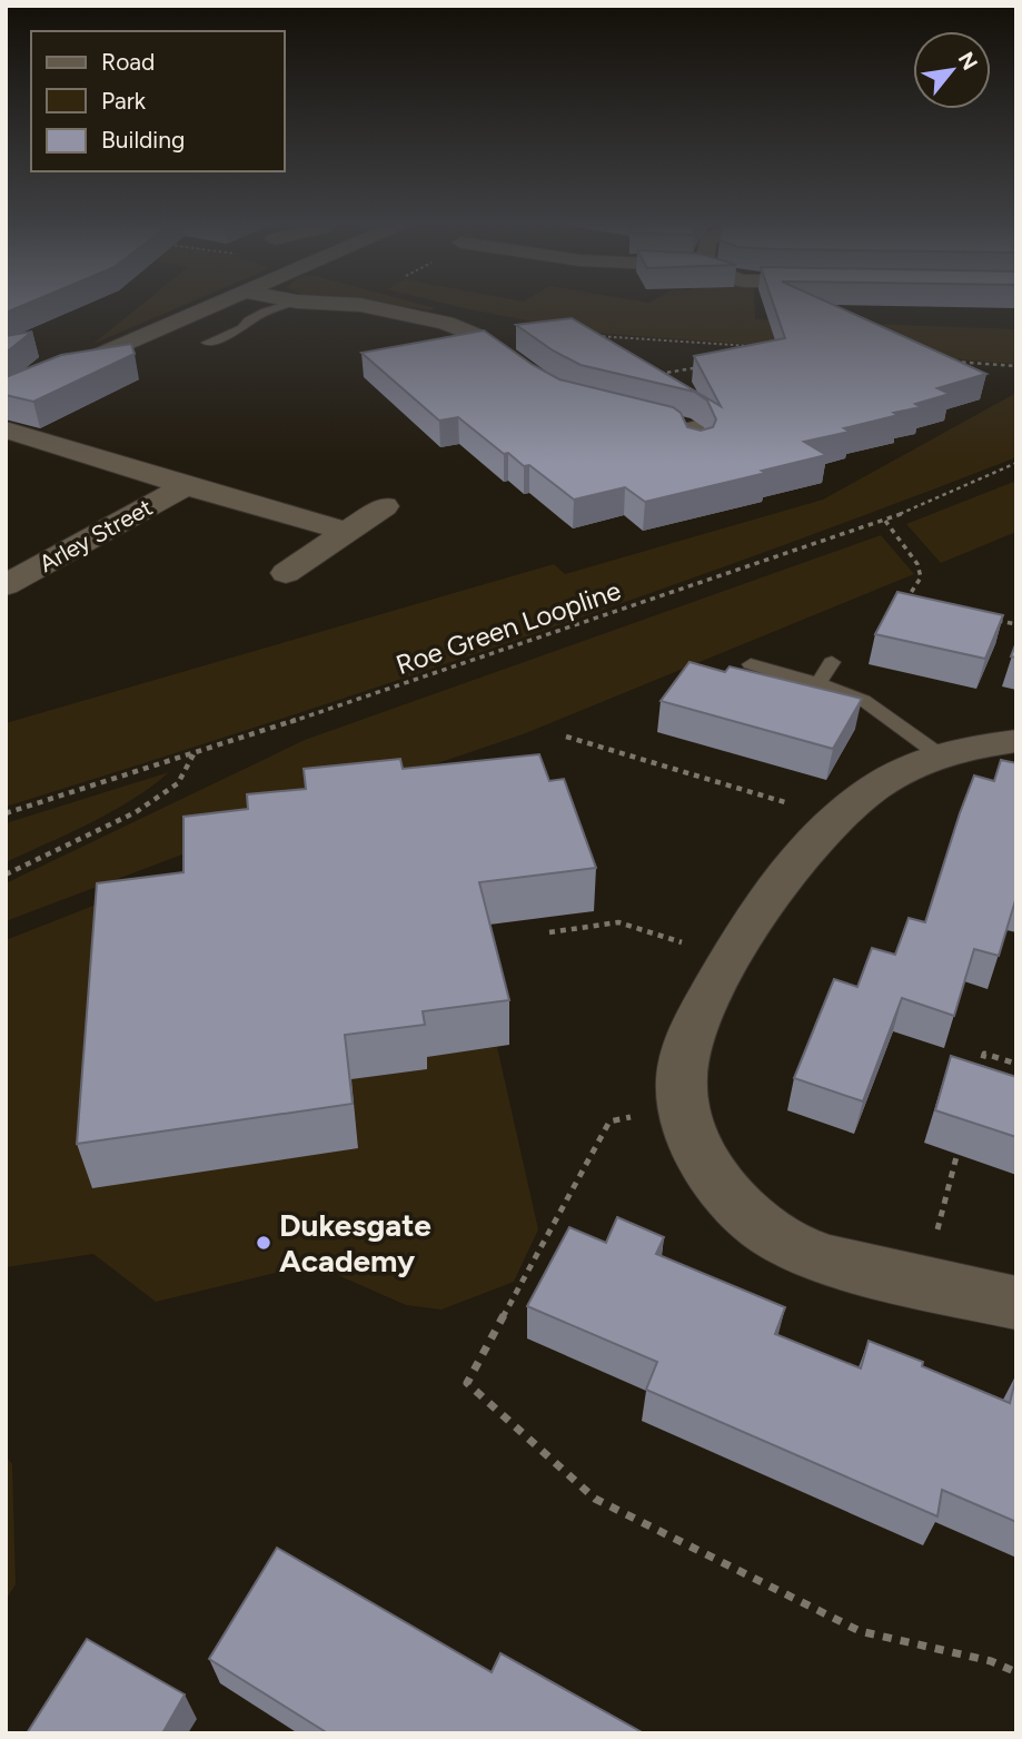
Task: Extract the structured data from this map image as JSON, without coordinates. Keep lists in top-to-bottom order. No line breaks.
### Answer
{"streets":{"street":["Arley Street"],"path":["Roe Green Loopline"]},"places":["Dukesgate Academy"],"legend":["Road","Park","Building"],"north":"top right"}
